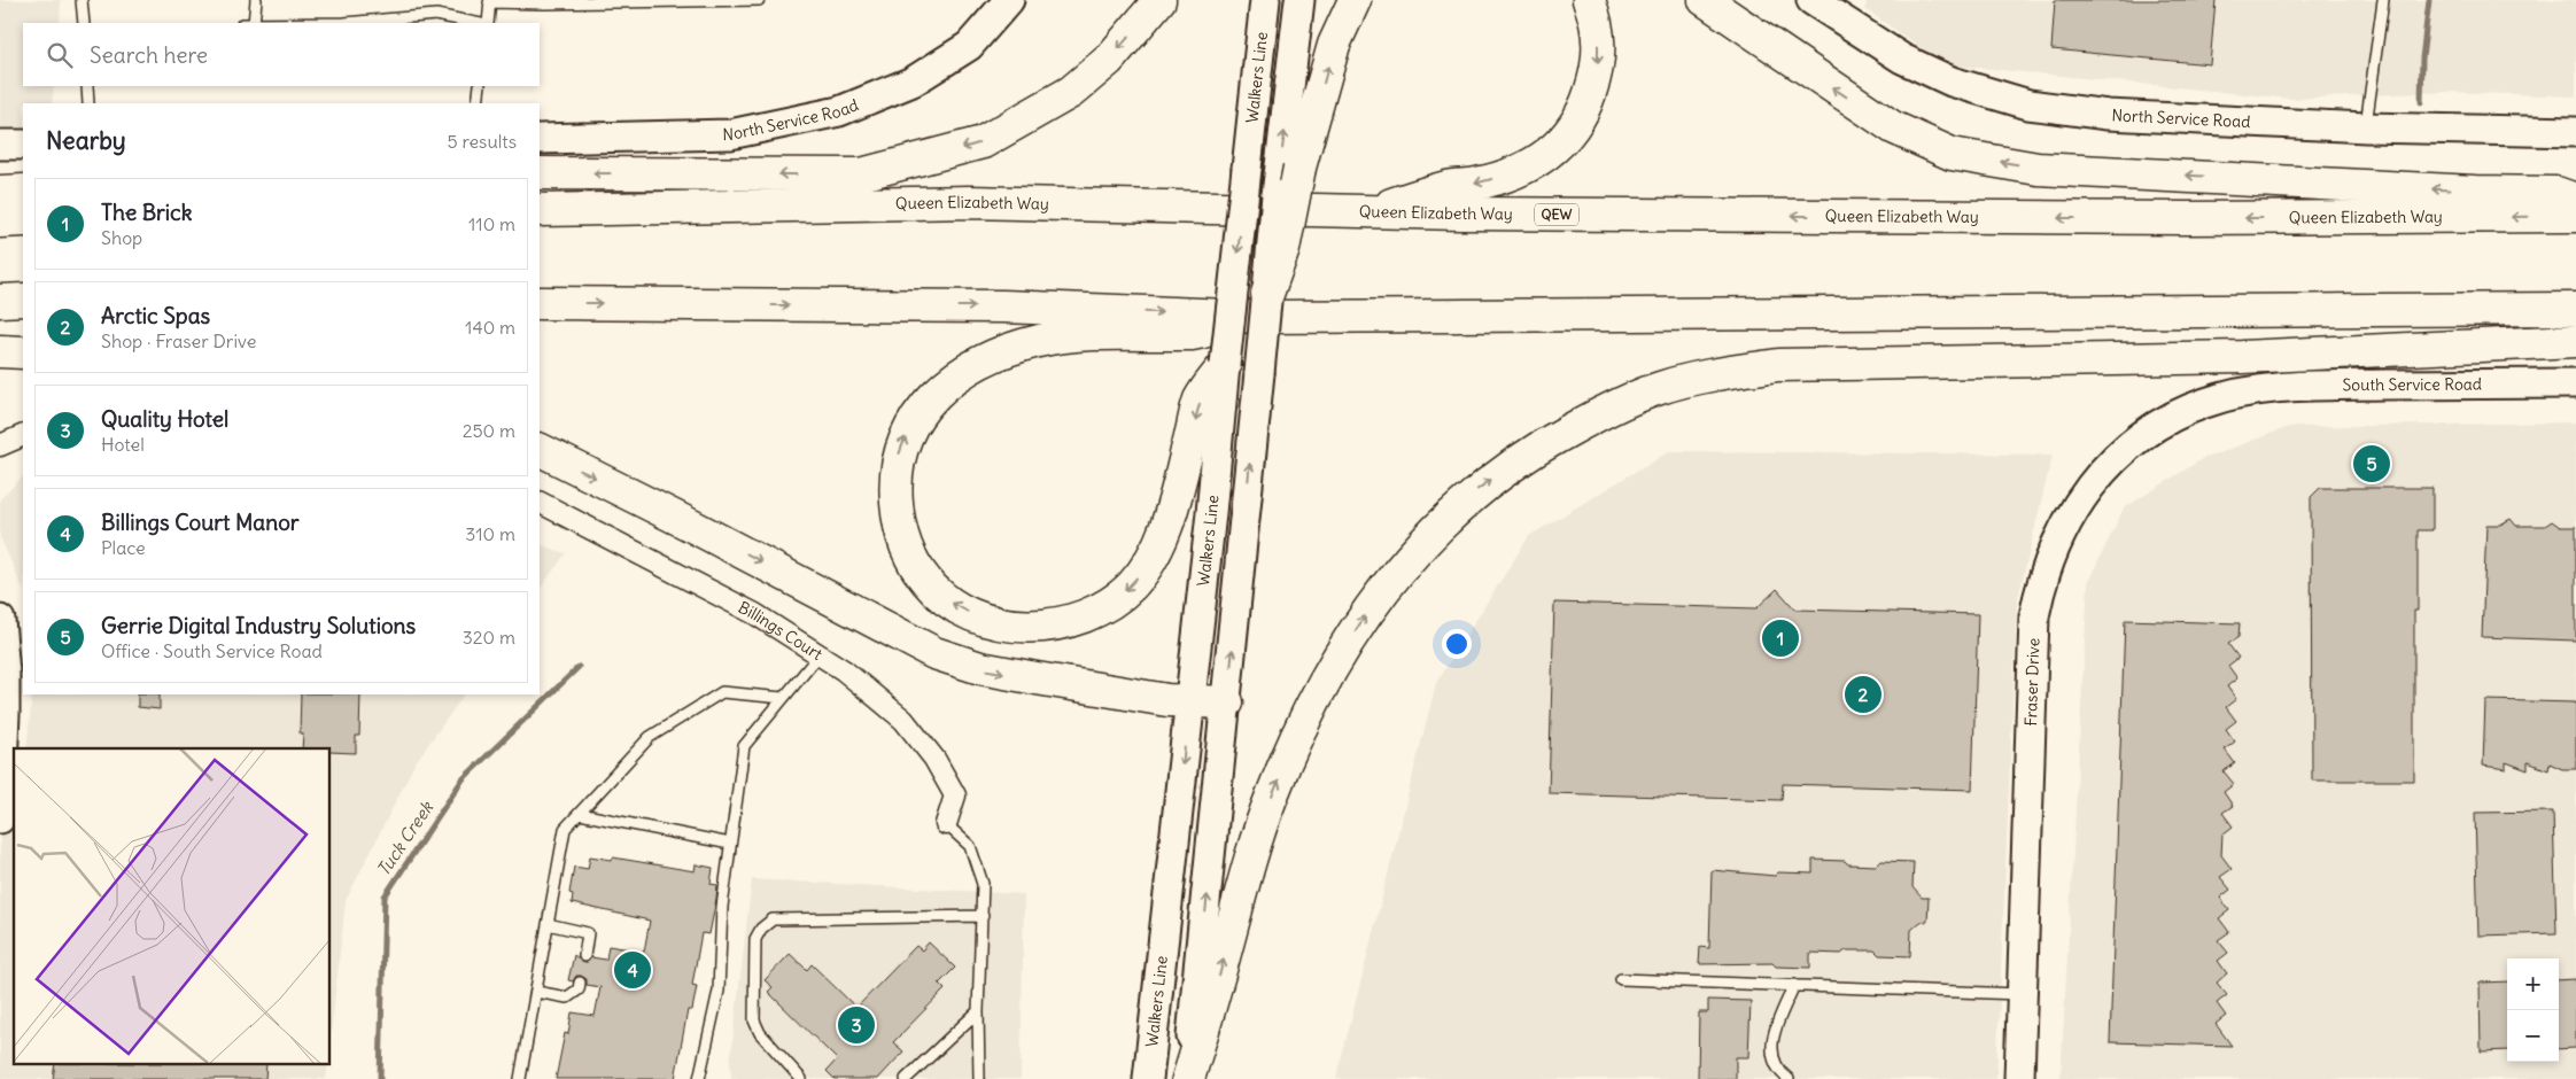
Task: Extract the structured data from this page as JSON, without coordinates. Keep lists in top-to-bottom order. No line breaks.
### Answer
{"streets":{"highway":["Queen Elizabeth Way","QEW"],"street":["Walkers Line","North Service Road","South Service Road","Billings Court","Fraser Drive"]},"crossings":[["South Service Road","Fraser Drive"]],"water":["Tuck Creek"],"page":{"search":"Search here","heading":["Nearby","5 results"],"list":[{"mark":"1","name":"The Brick","note":"Shop","value":"110 m"},{"mark":"2","name":"Arctic Spas","note":"Shop · Fraser Drive","value":"140 m"},{"mark":"3","name":"Quality Hotel","note":"Hotel","value":"250 m"},{"mark":"4","name":"Billings Court Manor","note":"Place","value":"310 m"},{"mark":"5","name":"Gerrie Digital Industry Solutions","note":"Office · South Service Road","value":"320 m"}],"pins":["5","1","2","4","3"],"map_buttons":["+","−"]}}
